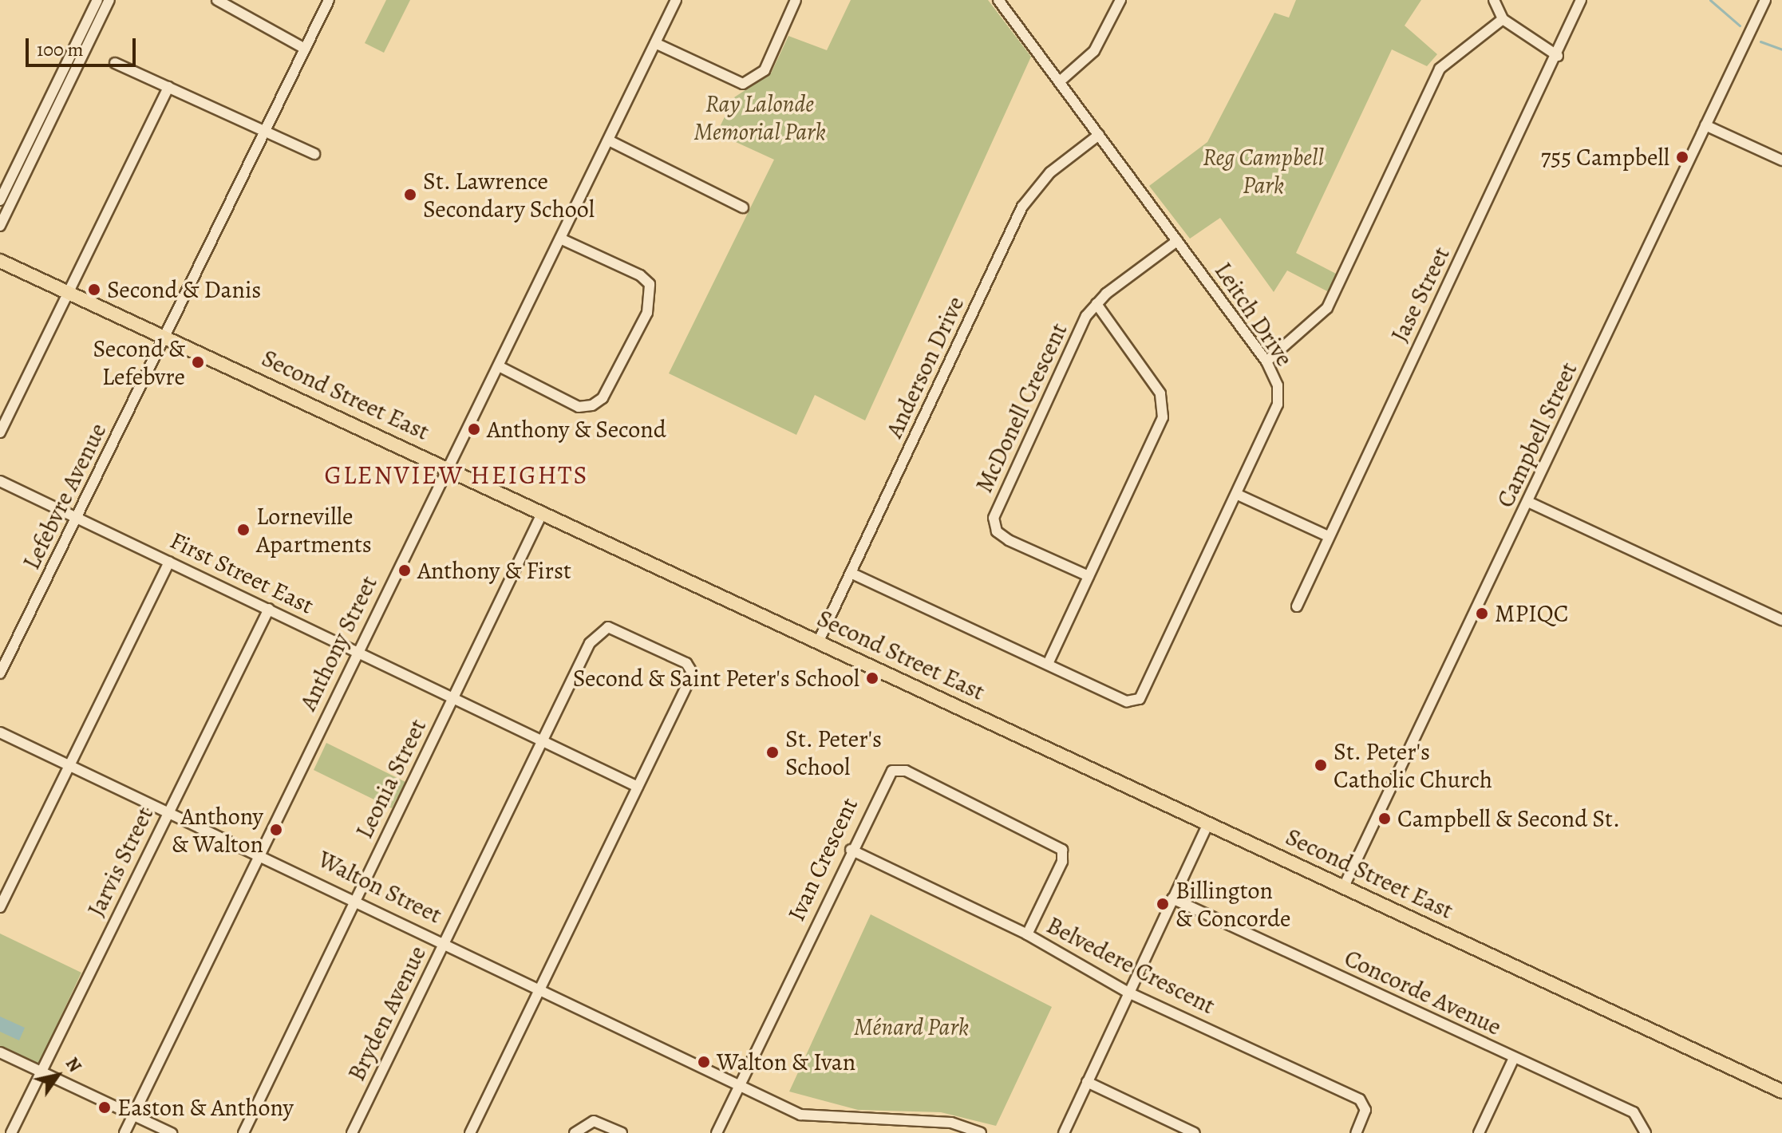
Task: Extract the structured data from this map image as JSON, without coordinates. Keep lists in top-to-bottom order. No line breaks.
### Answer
{"streets":{"main road":["Second Street East"],"street":["Jase Street","Leitch Drive","Anderson Drive","McDonell Crescent","Campbell Street","Lefebvre Avenue","First Street East","Anthony Street","Leonia Street","Ivan Crescent","Jarvis Street","Walton Street","Belvedere Crescent","Concorde Avenue","Bryden Avenue"]},"crossings":[["Leitch Drive","Anderson Drive"],["Leitch Drive","McDonell Crescent"],["Anderson Drive","Second Street East"],["Second Street East","Campbell Street"],["Second Street East","Lefebvre Avenue"],["Second Street East","Anthony Street"],["Second Street East","Leonia Street"],["Lefebvre Avenue","First Street East"],["First Street East","Anthony Street"],["First Street East","Leonia Street"],["First Street East","Jarvis Street"],["First Street East","Bryden Avenue"],["Anthony Street","Walton Street"],["Leonia Street","Walton Street"],["Ivan Crescent","Walton Street"],["Ivan Crescent","Belvedere Crescent"],["Jarvis Street","Walton Street"],["Walton Street","Bryden Avenue"]],"districts":["GLENVIEW HEIGHTS"],"parks":["Ray Lalonde Memorial Park","Reg Campbell Park","Ménard Park"],"places":["755 Campbell","St. Lawrence Secondary School","Second & Danis","Second & Lefebvre","Anthony & Second","Lorneville Apartments","Anthony & First","MPIQC","Second & Saint Peter's School","St. Peter's School","St. Peter's Catholic Church","Campbell & Second St.","Anthony & Walton","Billington & Concorde","Walton & Ivan","Easton & Anthony"],"scale_bar":"100 m","north":"top right"}
